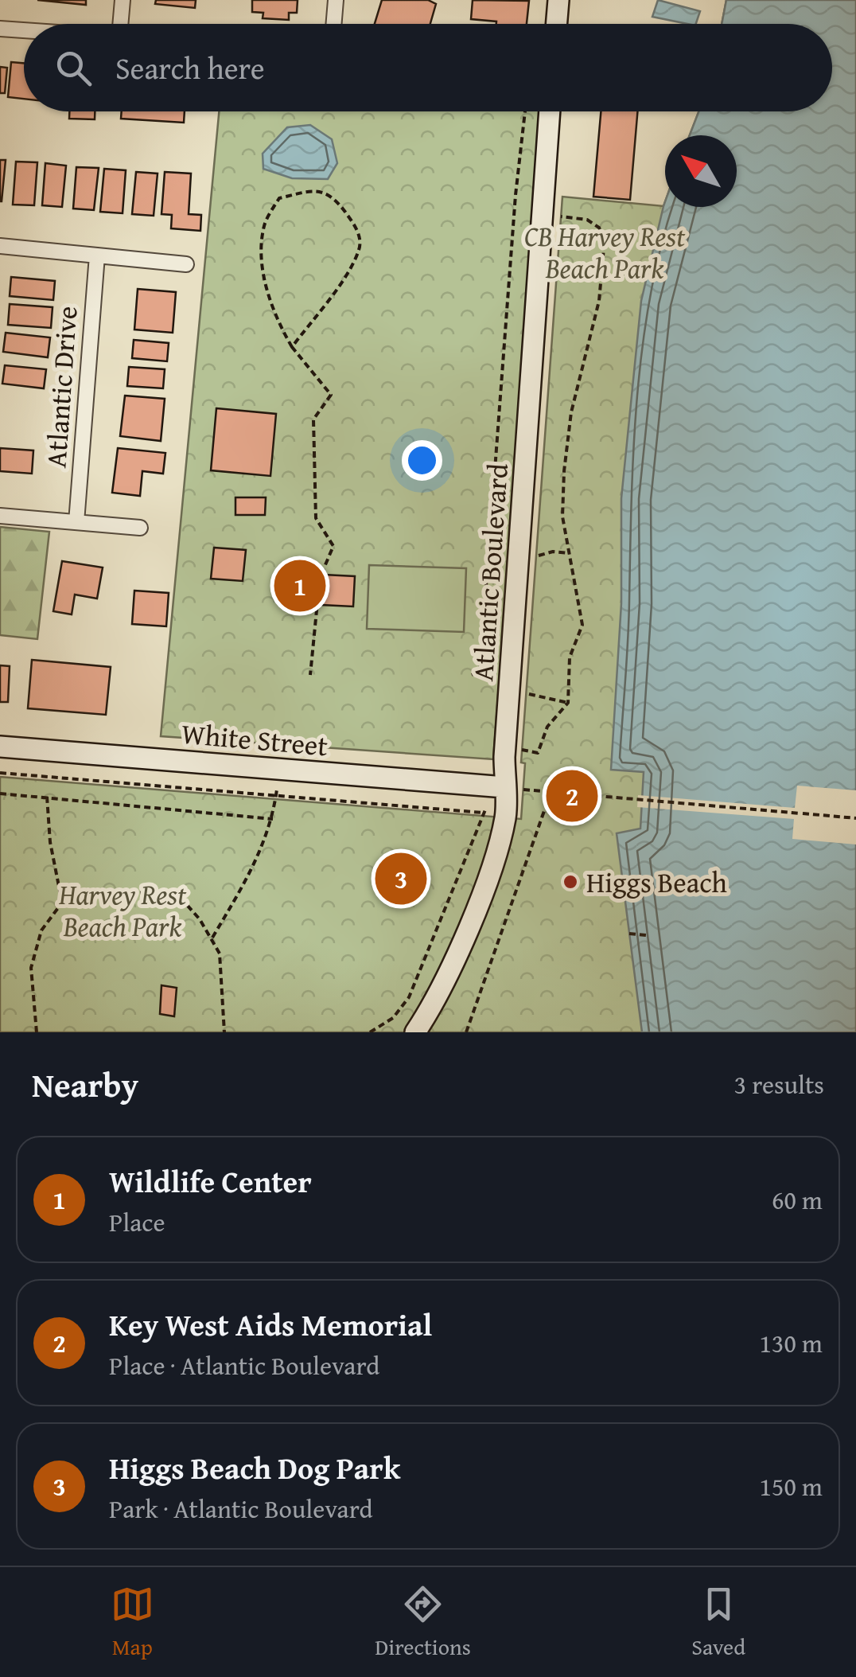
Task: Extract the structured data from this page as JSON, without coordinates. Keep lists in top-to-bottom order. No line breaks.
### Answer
{"streets":{"street":["Atlantic Drive","Atlantic Boulevard","White Street"]},"crossings":[["Atlantic Boulevard","White Street"]],"parks":["CB Harvey Rest Beach Park","Harvey Rest Beach Park"],"places":["Higgs Beach"],"north":"top left","page":{"search":"Search here","pins":["1","2","3"],"heading":["Nearby","3 results"],"list":[{"mark":"1","name":"Wildlife Center","note":"Place","value":"60 m"},{"mark":"2","name":"Key West Aids Memorial","note":"Place · Atlantic Boulevard","value":"130 m"},{"mark":"3","name":"Higgs Beach Dog Park","note":"Park · Atlantic Boulevard","value":"150 m"}],"nav":["Map","Directions","Saved"]}}
